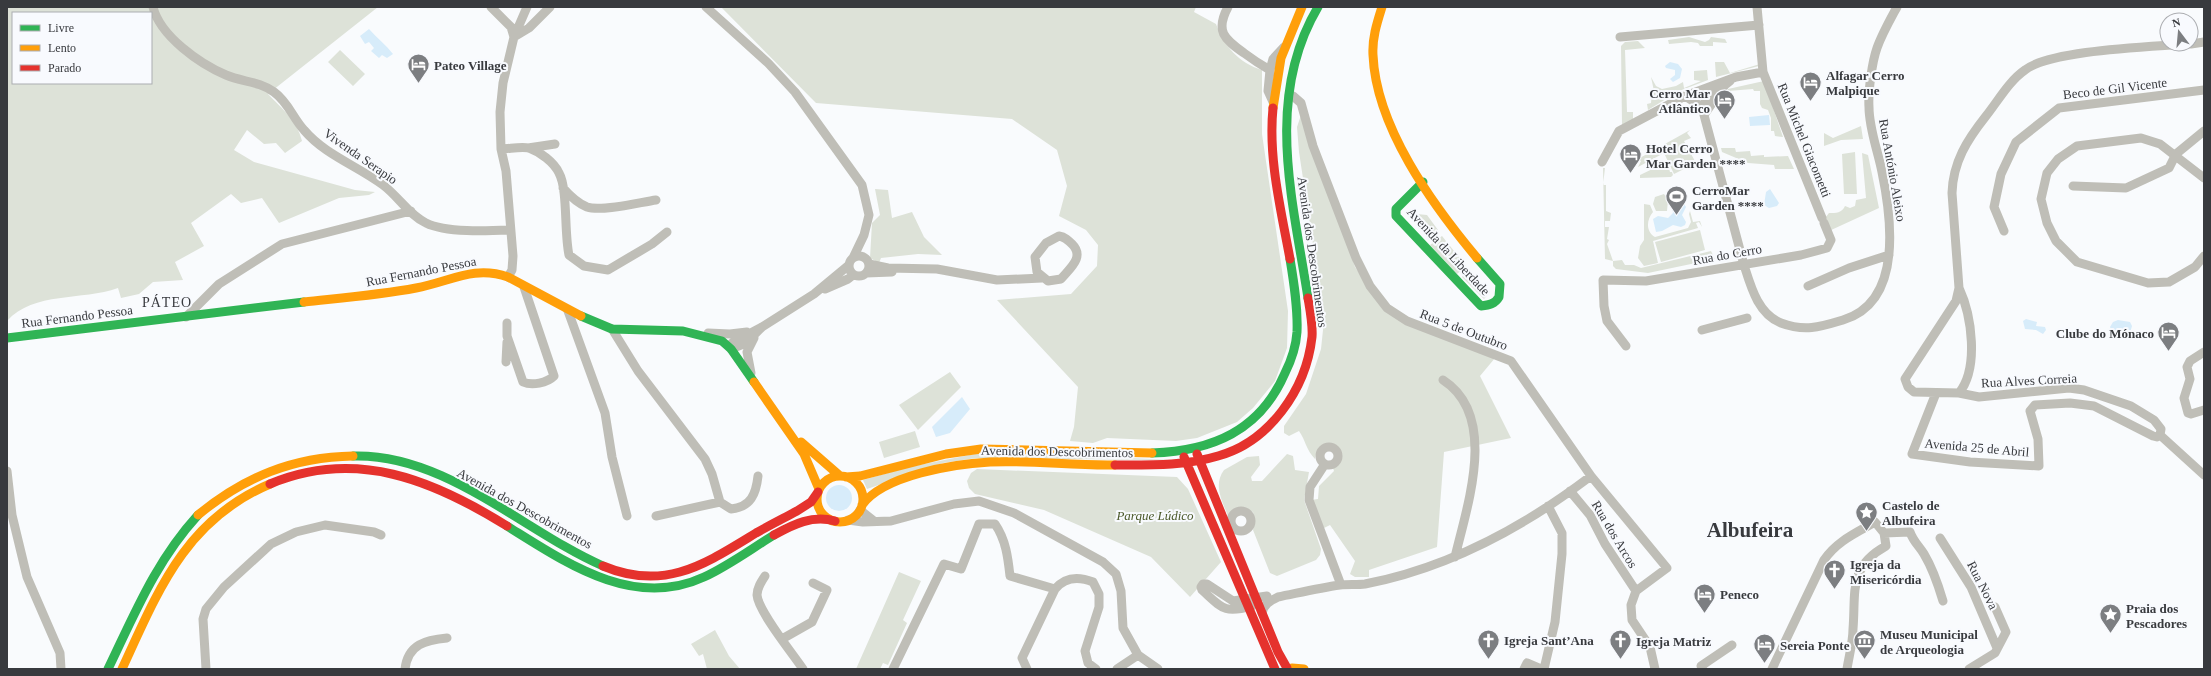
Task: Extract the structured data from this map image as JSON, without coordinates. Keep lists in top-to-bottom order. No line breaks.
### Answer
{"streets":{"main road":["Avenida da Liberdade","Avenida dos Descobrimentos","Rua Fernando Pessoa"],"street":["Beco de Gil Vicente","Rua Michel Giacometti","Vivenda Serapio","Rua António Aleixo","Rua do Cerro","Rua 5 de Outubro","Rua Alves Correia","Avenida 25 de Abril","Rua dos Arcos","Rua Nova"]},"crossings":[["Rua Michel Giacometti","Rua do Cerro"],["Rua António Aleixo","Rua do Cerro"],["Rua 5 de Outubro","Rua dos Arcos"],["Rua Alves Correia","Avenida 25 de Abril"]],"districts":["PÁTEO","Albufeira"],"parks":["Parque Lúdico"],"places":{"hotel":["Pateo Village","Alfagar Cerro Malpique","Cerro Mar Atlântico","Hotel Cerro Mar Garden ****","Clube do Mónaco","Peneco","Sereia Ponte"],"sports":["CerroMar Garden ****"],"place":["Castelo de Albufeira","Praia dos Pescadores"],"church":["Igreja da Misericórdia","Igreja Sant’Ana","Igreja Matriz"],"museum":["Museu Municipal de Arqueologia"]},"legend":["Livre","Lento","Parado"],"north":"top"}
